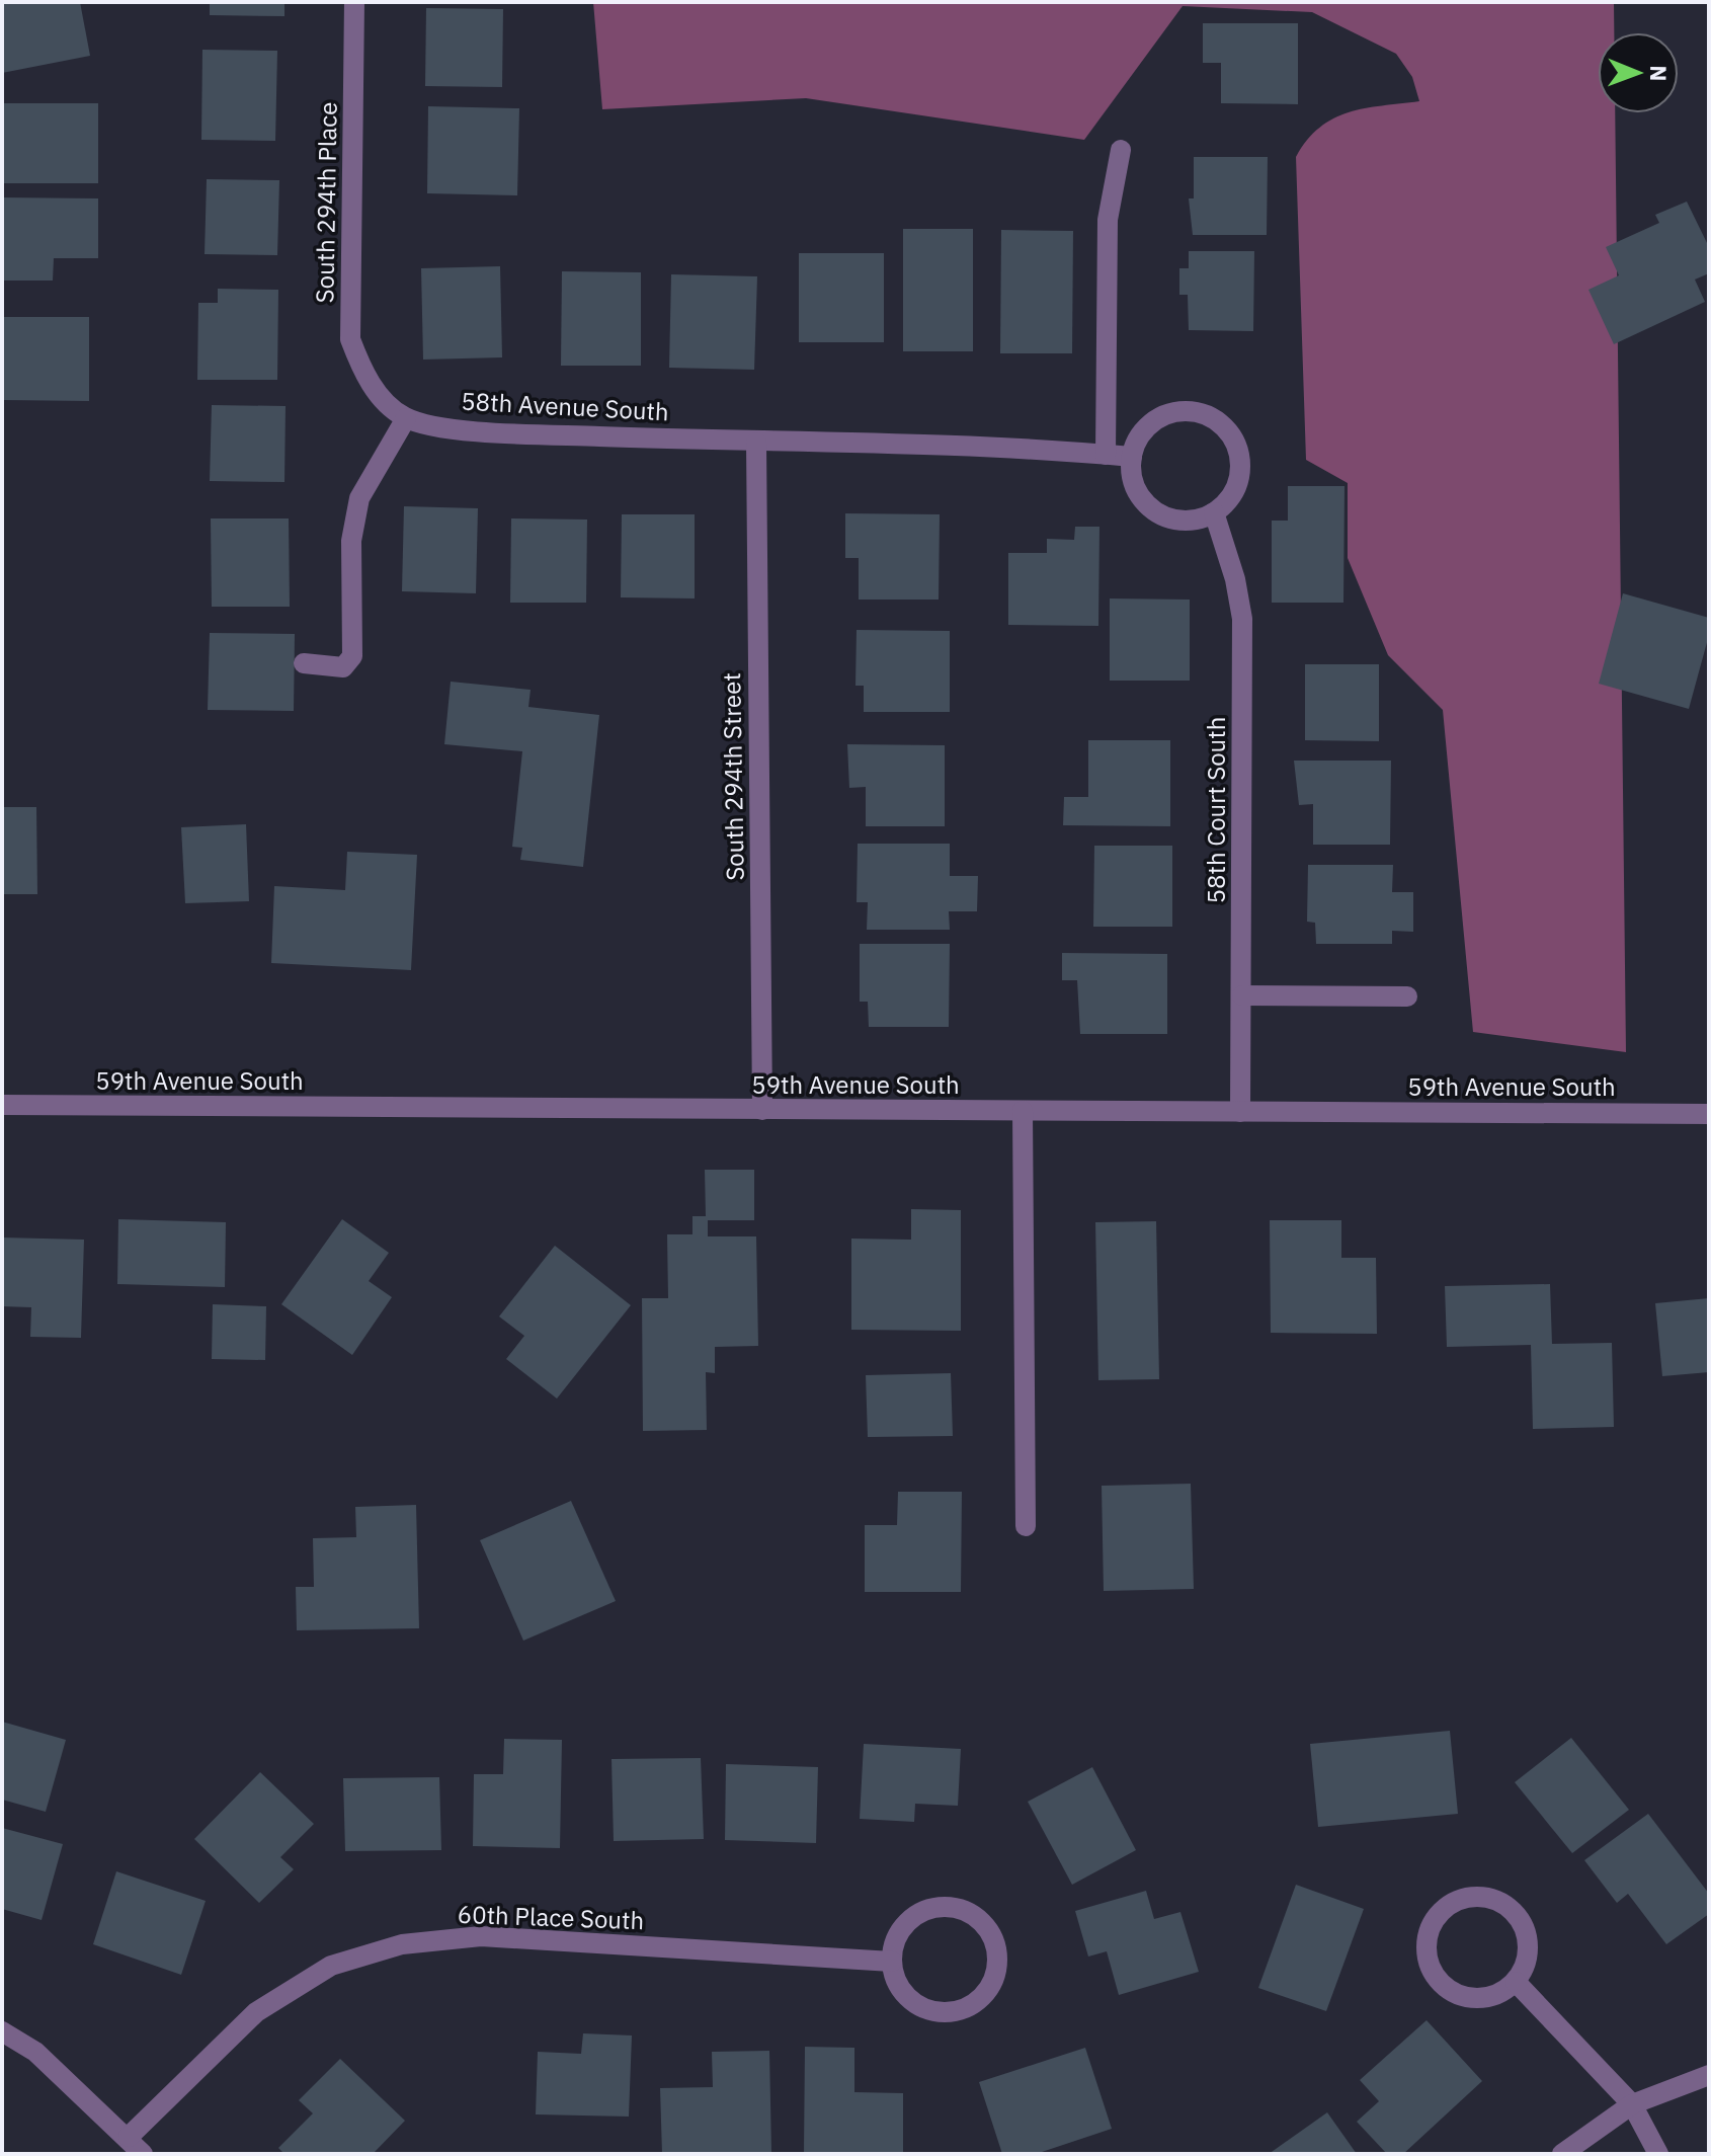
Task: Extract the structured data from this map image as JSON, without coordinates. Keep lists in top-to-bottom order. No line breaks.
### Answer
{"streets":{"street":["South 294th Place","58th Avenue South","South 294th Street","58th Court South","59th Avenue South","60th Place South"]},"crossings":[["South 294th Place","58th Avenue South"],["58th Avenue South","South 294th Street"],["South 294th Street","59th Avenue South"],["58th Court South","59th Avenue South"]],"north":"right"}
